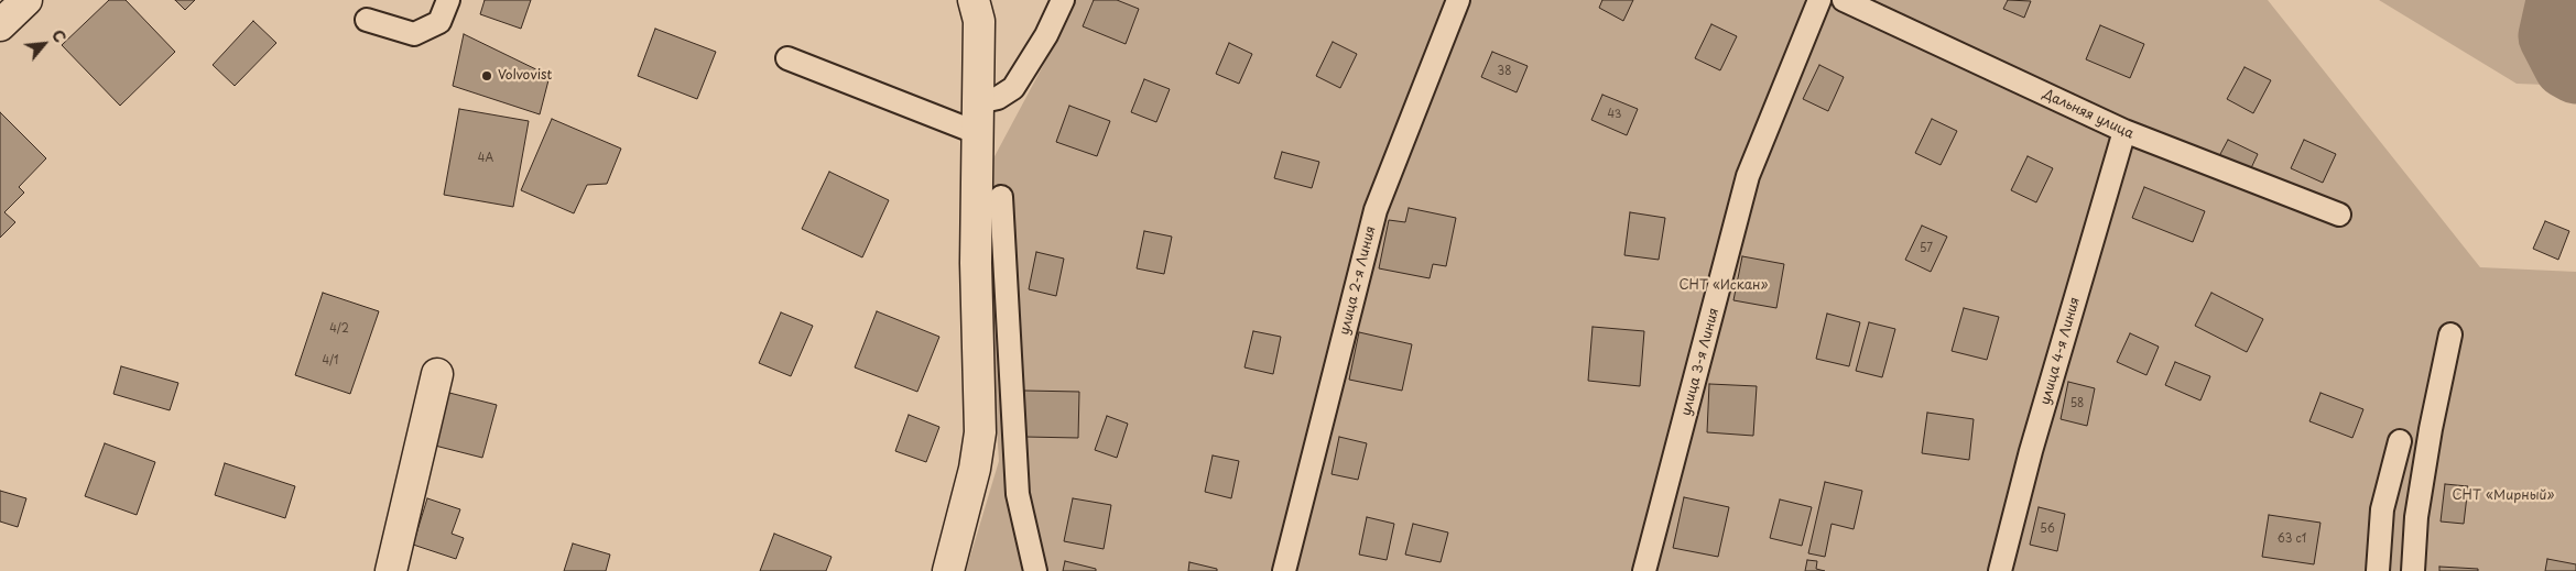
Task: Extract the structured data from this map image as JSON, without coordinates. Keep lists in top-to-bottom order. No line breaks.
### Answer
{"streets":{"lane":["Дальняя улица","улица 2-я Линия","улица 4-я Линия","улица 3-я Линия"]},"crossings":[["Дальняя улица","улица 4-я Линия"]],"parks":["СНТ «Искан»","СНТ «Мирный»"],"places":["Volvovist"],"house_numbers":["38","43","4А","57","4/2","4/1","58","56","63 с1"],"north":"top right"}
